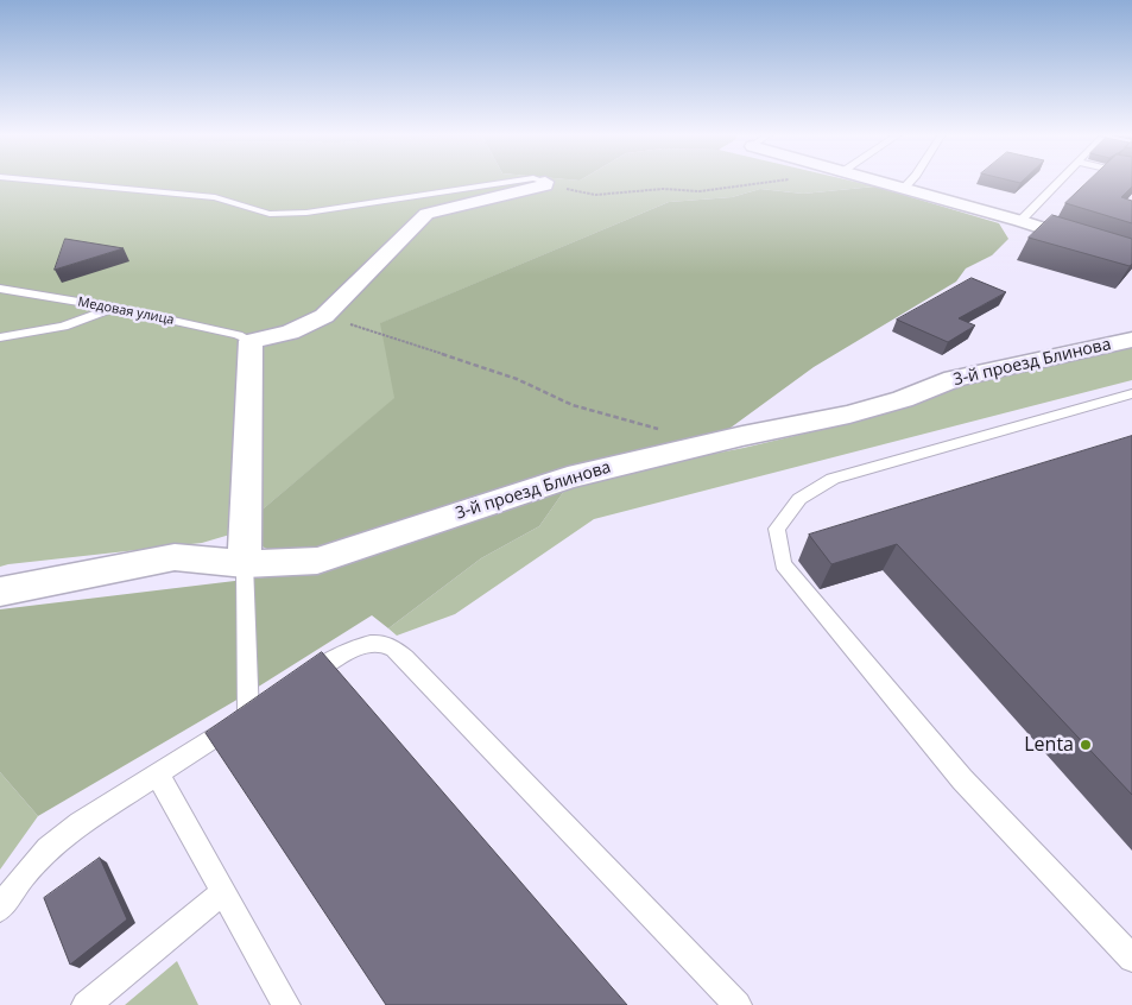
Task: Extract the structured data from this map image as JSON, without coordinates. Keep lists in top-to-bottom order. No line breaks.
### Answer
{"streets":{"street":["3-й проезд Блинова"],"lane":["Медовая улица"]},"places":["Lenta"]}
